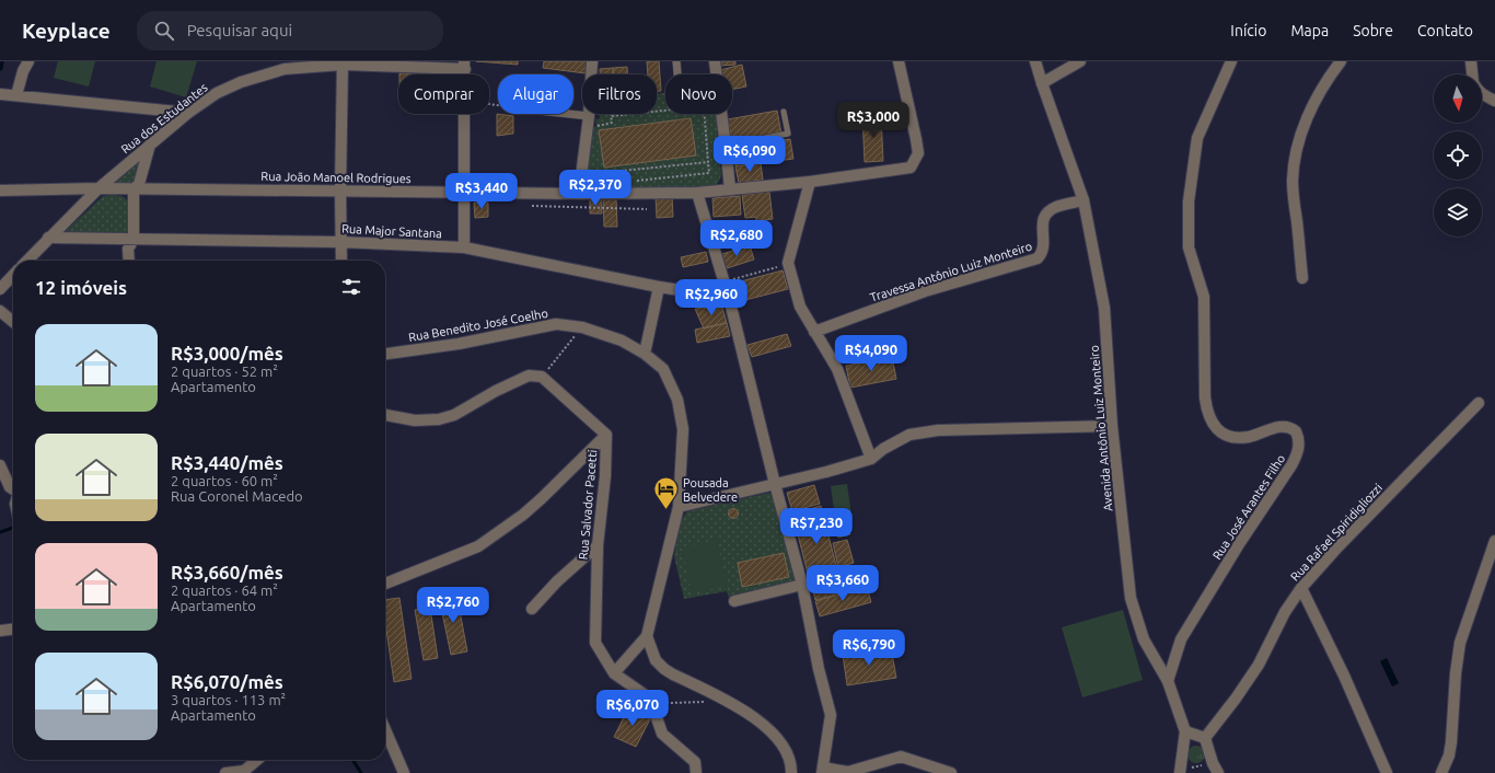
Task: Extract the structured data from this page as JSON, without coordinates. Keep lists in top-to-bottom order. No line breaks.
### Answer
{"streets":{"street":["Rua dos Estudantes","Rua João Manoel Rodrigues","Rua Major Santana","Travessa Antônio Luiz Monteiro","Rua Benedito José Coelho","Avenida Antônio Luiz Monteiro","Rua Salvador Pacetti","Rua José Arantes Filho","Rua Rafael Spiridigliozzi"]},"crossings":[["Rua dos Estudantes","Rua João Manoel Rodrigues"],["Rua dos Estudantes","Rua Major Santana"],["Travessa Antônio Luiz Monteiro","Avenida Antônio Luiz Monteiro"],["Avenida Antônio Luiz Monteiro","Rua José Arantes Filho"]],"places":{"hotel":["Pousada Belvedere"]},"north":"bottom","page":{"header":"Keyplace","search":"Pesquisar aqui","nav":["Início","Mapa","Sobre","Contato"],"chip":["Comprar","Alugar","Filtros","Novo"],"price":["R$3,000","R$6,090","R$2,370","R$3,440","R$2,680","R$2,960","R$4,090","R$7,230","R$3,660","R$2,760","R$6,790","R$6,070"],"heading":"12 imóveis","list":[{"name":"R$3,000/mês","note":"2 quartos · 52 m² · Apartamento"},{"name":"R$3,440/mês","note":"2 quartos · 60 m² · Rua Coronel Macedo"},{"name":"R$3,660/mês","note":"2 quartos · 64 m² · Apartamento"},{"name":"R$6,070/mês","note":"3 quartos · 113 m² · Apartamento"}]}}
